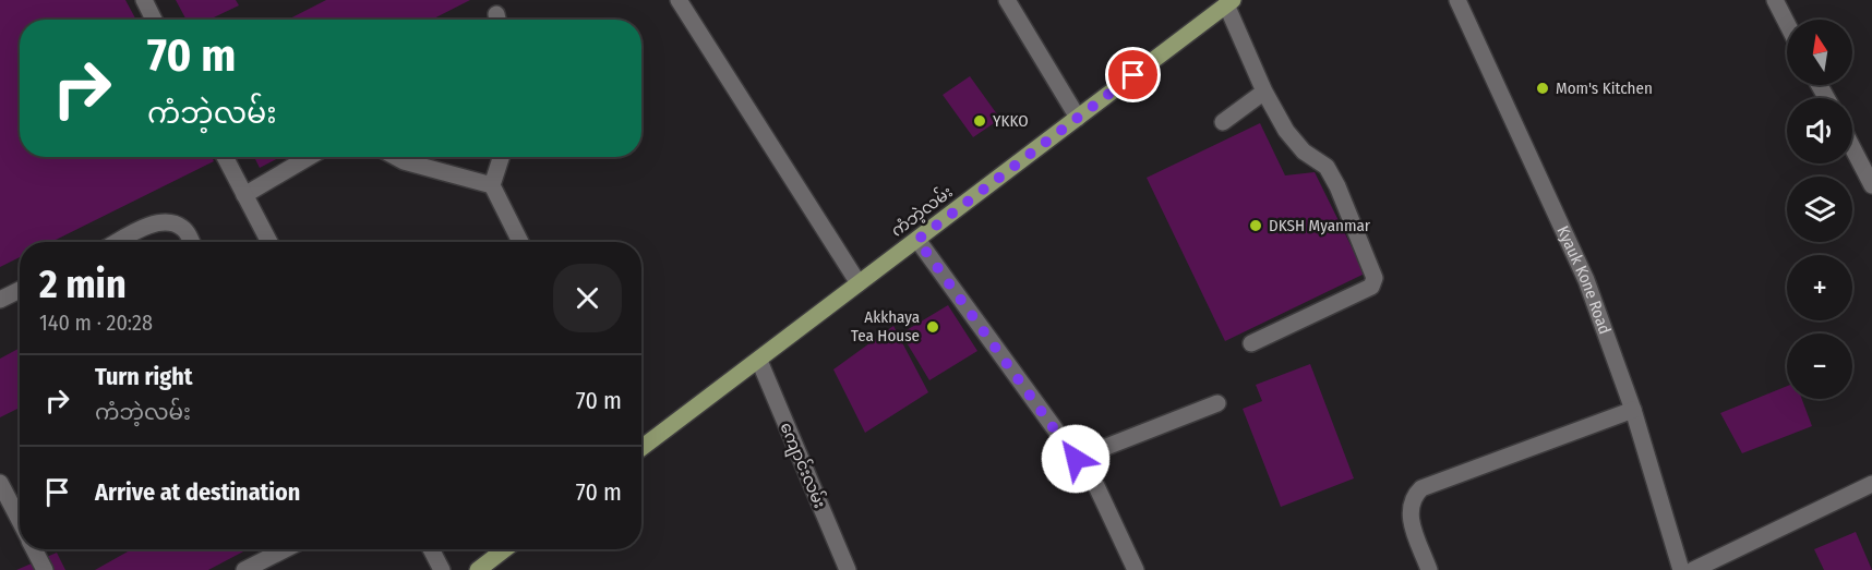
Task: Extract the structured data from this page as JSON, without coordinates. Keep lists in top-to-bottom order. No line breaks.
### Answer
{"streets":{"main road":["ကံဘဲ့လမ်း"],"street":["Kyauk Kone Road","ကျောင်းလမ်း"]},"crossings":[["ကံဘဲ့လမ်း","ကျောင်းလမ်း"]],"places":["Mom's Kitchen","YKKO","DKSH Myanmar","Akkhaya Tea House"],"north":"top","page":{"map_buttons":["+","−"],"turn":["70 m","ကံဘဲ့လမ်း"],"heading":["2 min","140 m · 20:28"],"list":[{"name":"Turn right","note":"ကံဘဲ့လမ်း","value":"70 m"},{"name":"Arrive at destination","value":"70 m"}]}}
